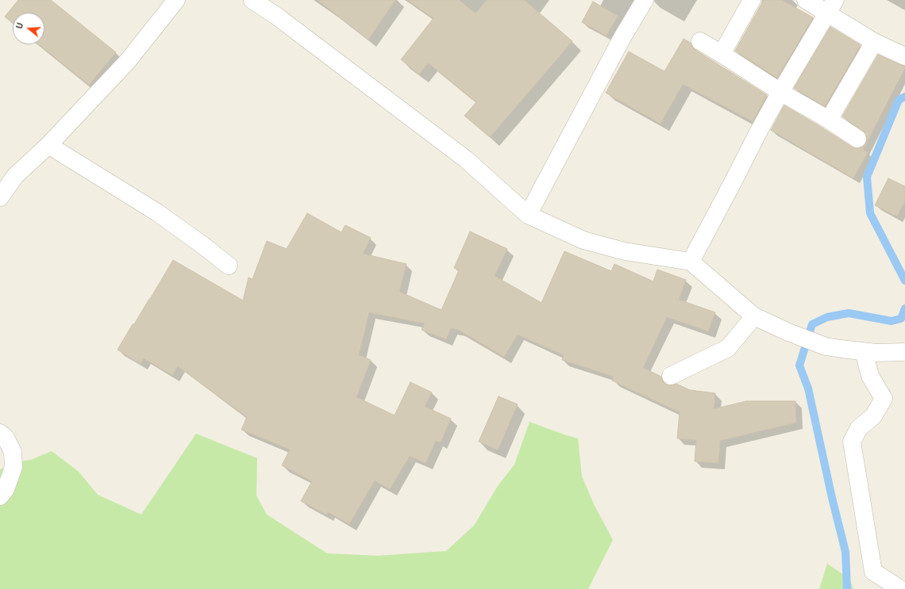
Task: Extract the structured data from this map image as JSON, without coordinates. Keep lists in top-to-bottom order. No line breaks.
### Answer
{"north":"left"}
